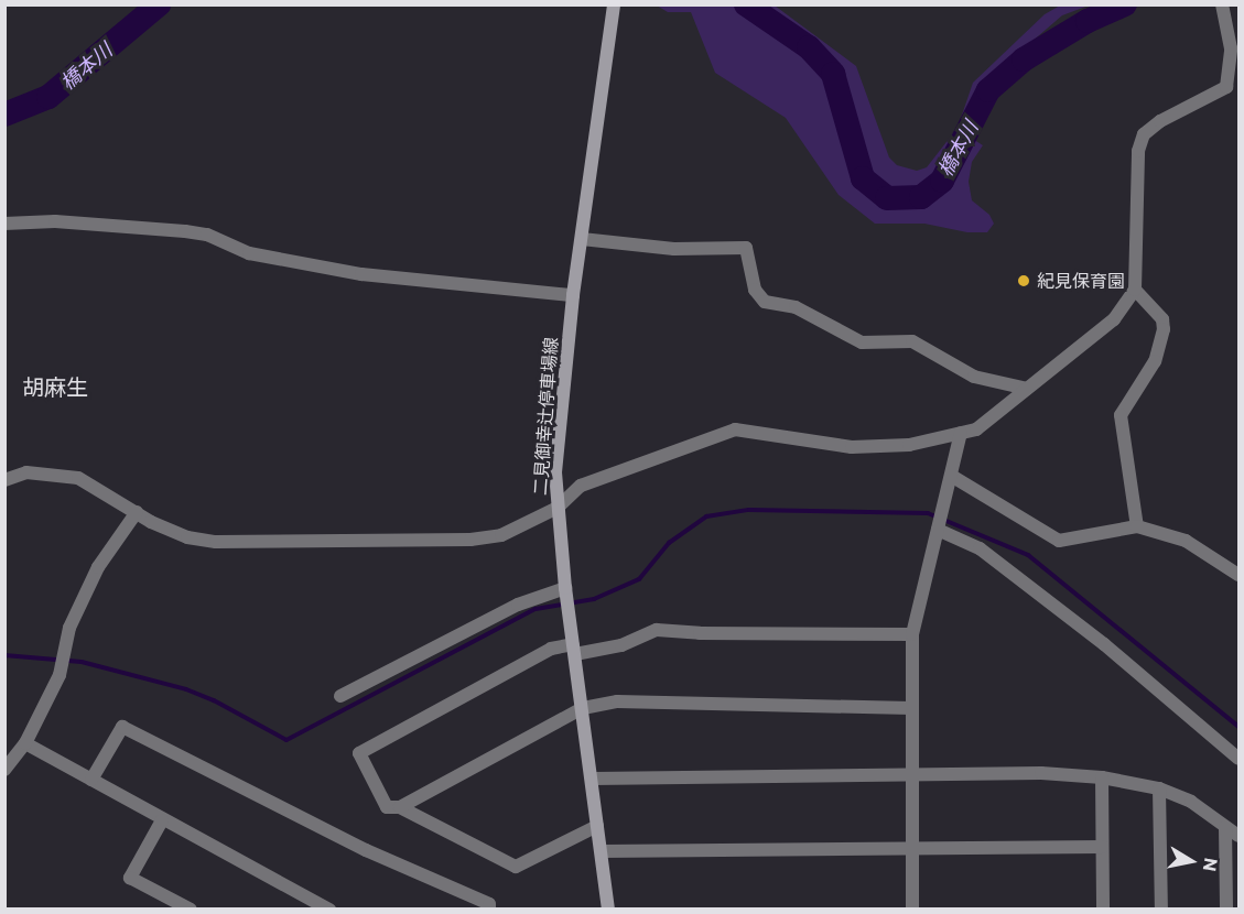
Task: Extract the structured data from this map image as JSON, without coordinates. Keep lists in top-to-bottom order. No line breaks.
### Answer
{"streets":{"main road":["二見御幸辻停車場線"]},"districts":["胡麻生"],"water":["橋本川"],"places":["紀見保育園"],"north":"right"}
